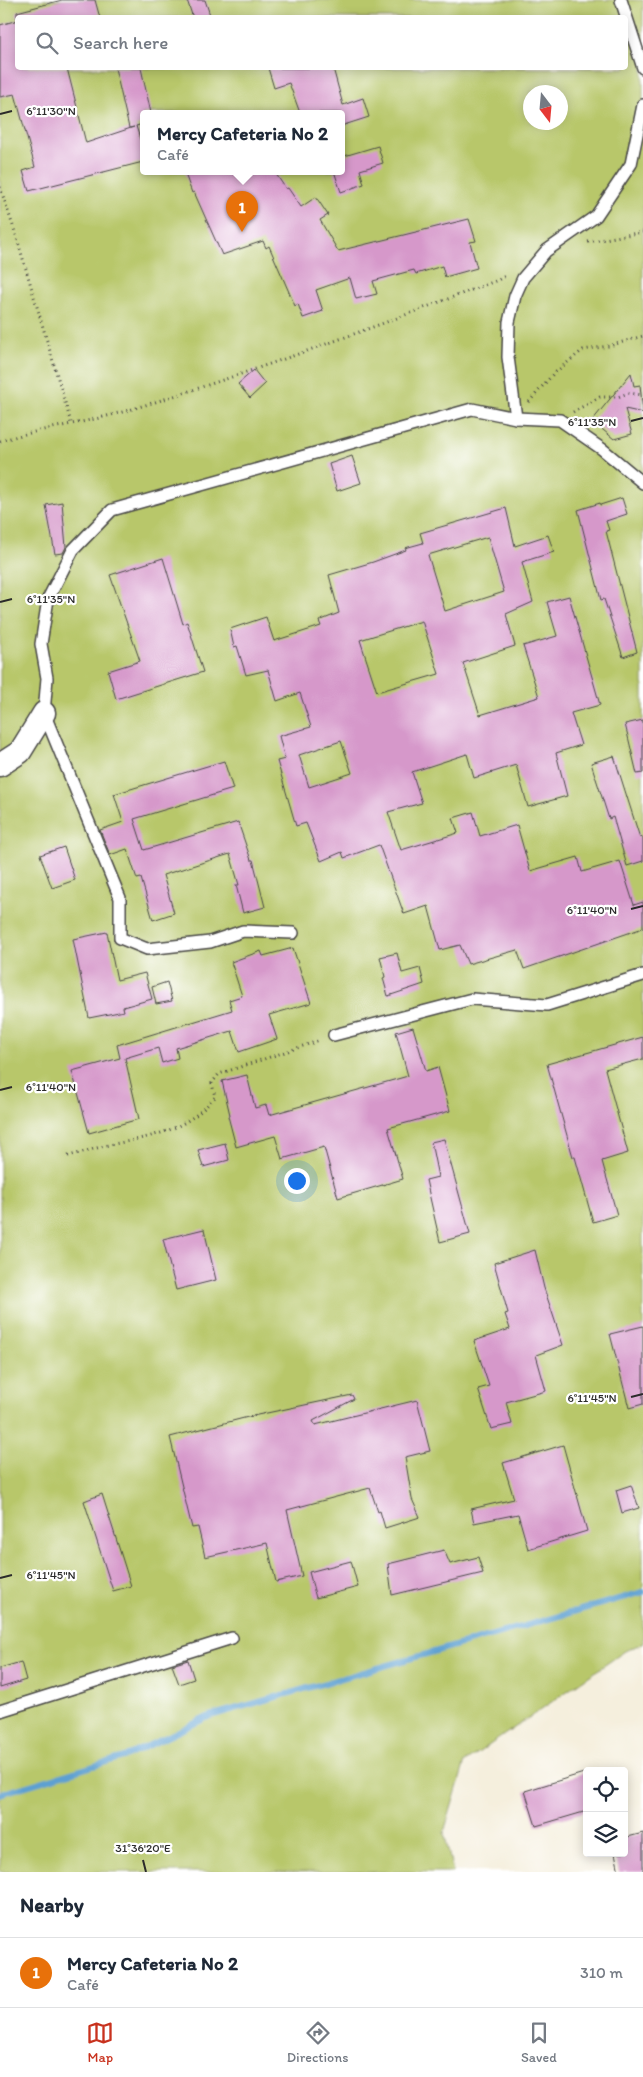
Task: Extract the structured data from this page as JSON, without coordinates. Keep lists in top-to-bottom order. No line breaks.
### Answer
{"north":"bottom","page":{"search":"Search here","popup":["Mercy Cafeteria No 2","Café"],"pins":"1","heading":"Nearby","list":[{"mark":"1","name":"Mercy Cafeteria No 2","note":"Café","value":"310 m"}],"nav":["Map","Directions","Saved"]},"coordinates":["6°11'30\"N","6°11'35\"N","6°11'40\"N","6°11'45\"N","31°36'20\"E"]}
